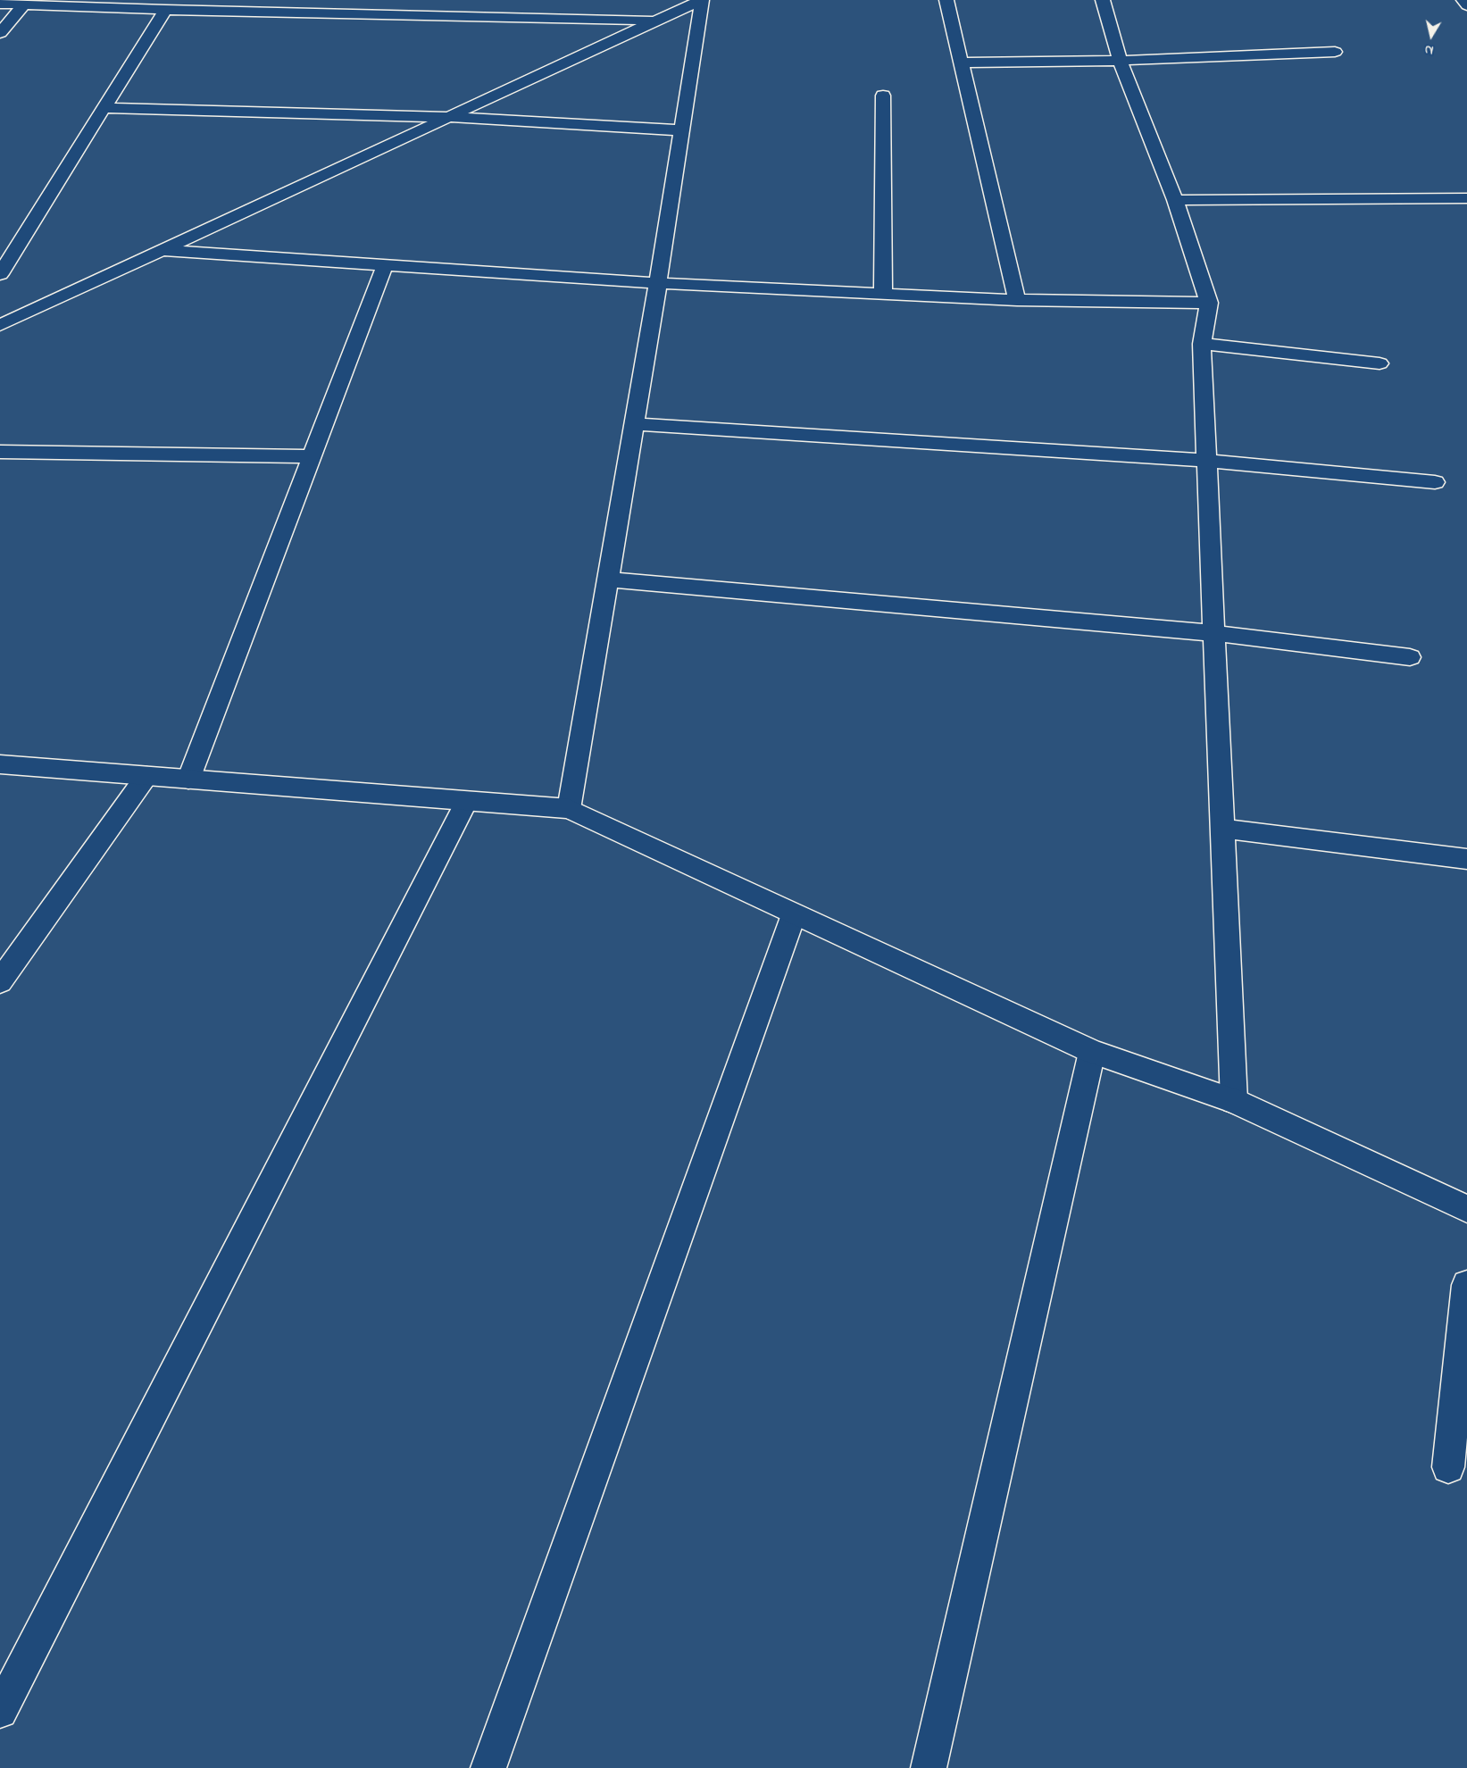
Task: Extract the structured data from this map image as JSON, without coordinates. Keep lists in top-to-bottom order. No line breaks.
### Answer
{"north":"bottom"}
